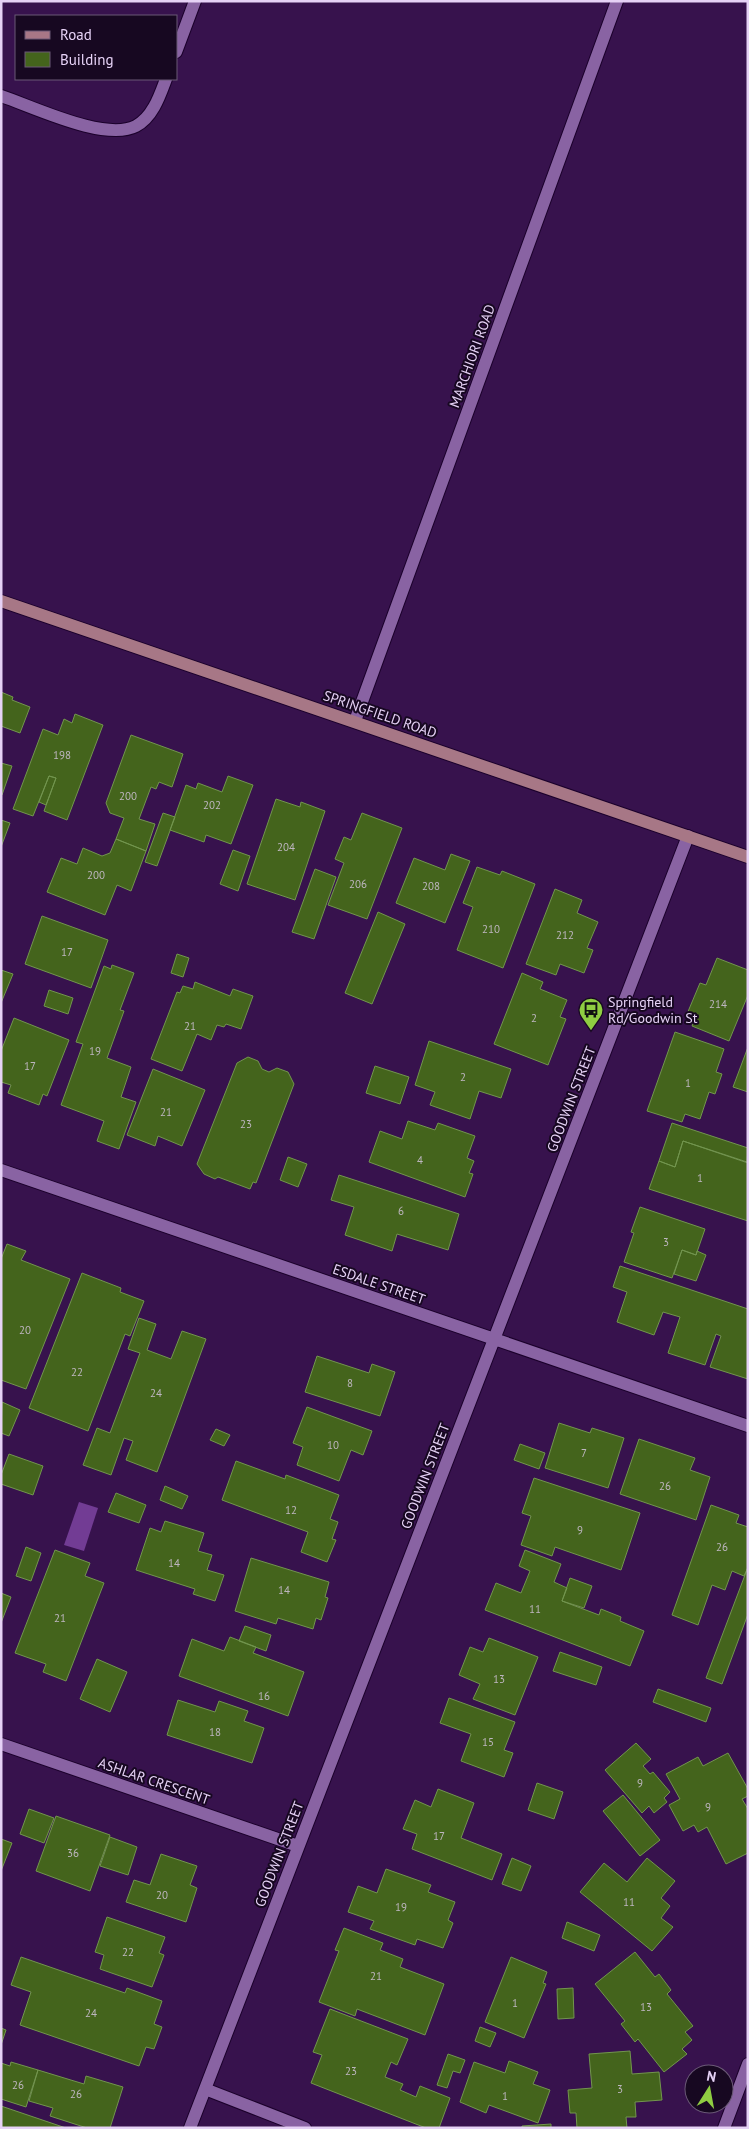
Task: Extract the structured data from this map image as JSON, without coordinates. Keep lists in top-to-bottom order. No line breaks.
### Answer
{"streets":{"main road":["SPRINGFIELD ROAD"],"street":["MARCHIORI ROAD","GOODWIN STREET","ESDALE STREET","ASHLAR CRESCENT"]},"crossings":[["MARCHIORI ROAD","SPRINGFIELD ROAD"],["SPRINGFIELD ROAD","GOODWIN STREET"],["GOODWIN STREET","ESDALE STREET"],["GOODWIN STREET","ASHLAR CRESCENT"]],"places":{"bus stop":["Springfield Rd/Goodwin St"]},"house_numbers":["198","200","202","204","200","206","208","210","212","17","214","2","21","19","17","2","1","21","23","4","1","6","3","20","22","8","24","10","7","26","12","9","26","14","14","11","21","13","16","18","15","9","9","17","36","20","11","19","22","21","1","13","24","23","26","3","26","1"],"legend":["Road","Building"],"north":"top"}
